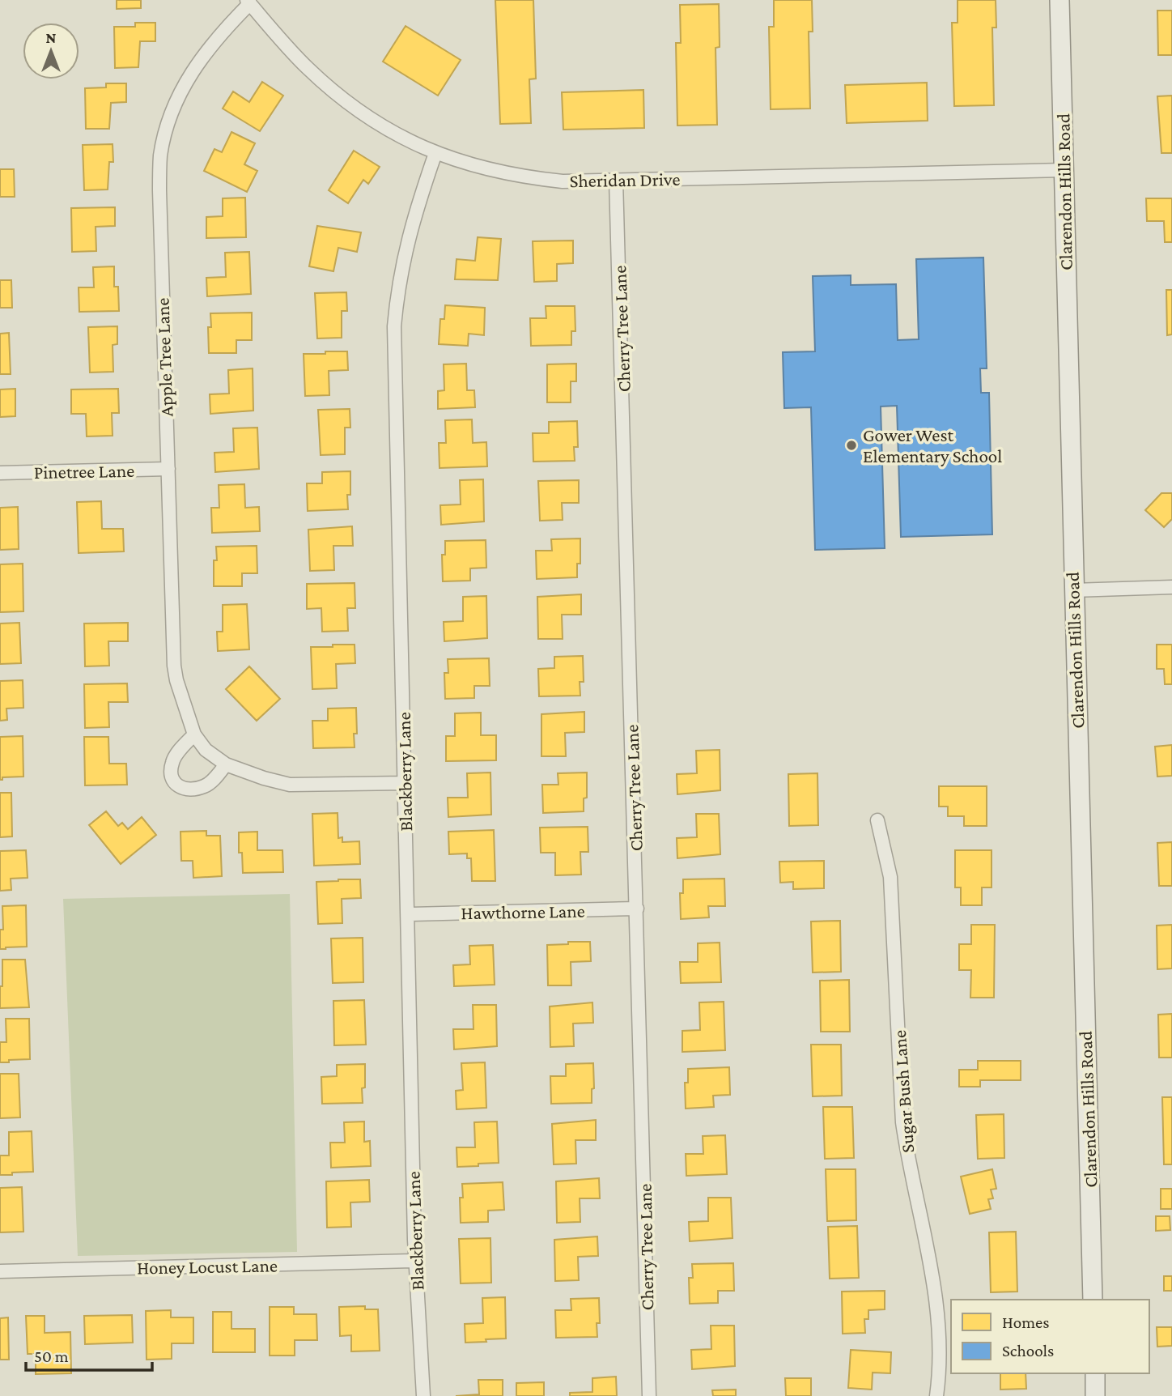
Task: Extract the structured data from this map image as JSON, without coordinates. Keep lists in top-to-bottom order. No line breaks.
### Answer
{"streets":{"street":["Sheridan Drive","Clarendon Hills Road","Cherry Tree Lane","Apple Tree Lane","Pinetree Lane","Blackberry Lane","Hawthorne Lane","Sugar Bush Lane","Honey Locust Lane"]},"crossings":[["Sheridan Drive","Clarendon Hills Road"],["Sheridan Drive","Cherry Tree Lane"],["Sheridan Drive","Apple Tree Lane"],["Sheridan Drive","Blackberry Lane"],["Cherry Tree Lane","Hawthorne Lane"],["Apple Tree Lane","Pinetree Lane"],["Apple Tree Lane","Blackberry Lane"],["Blackberry Lane","Hawthorne Lane"],["Blackberry Lane","Honey Locust Lane"]],"places":["Gower West Elementary School"],"legend":["Homes","Schools"],"scale_bar":"50 m","north":"top"}
